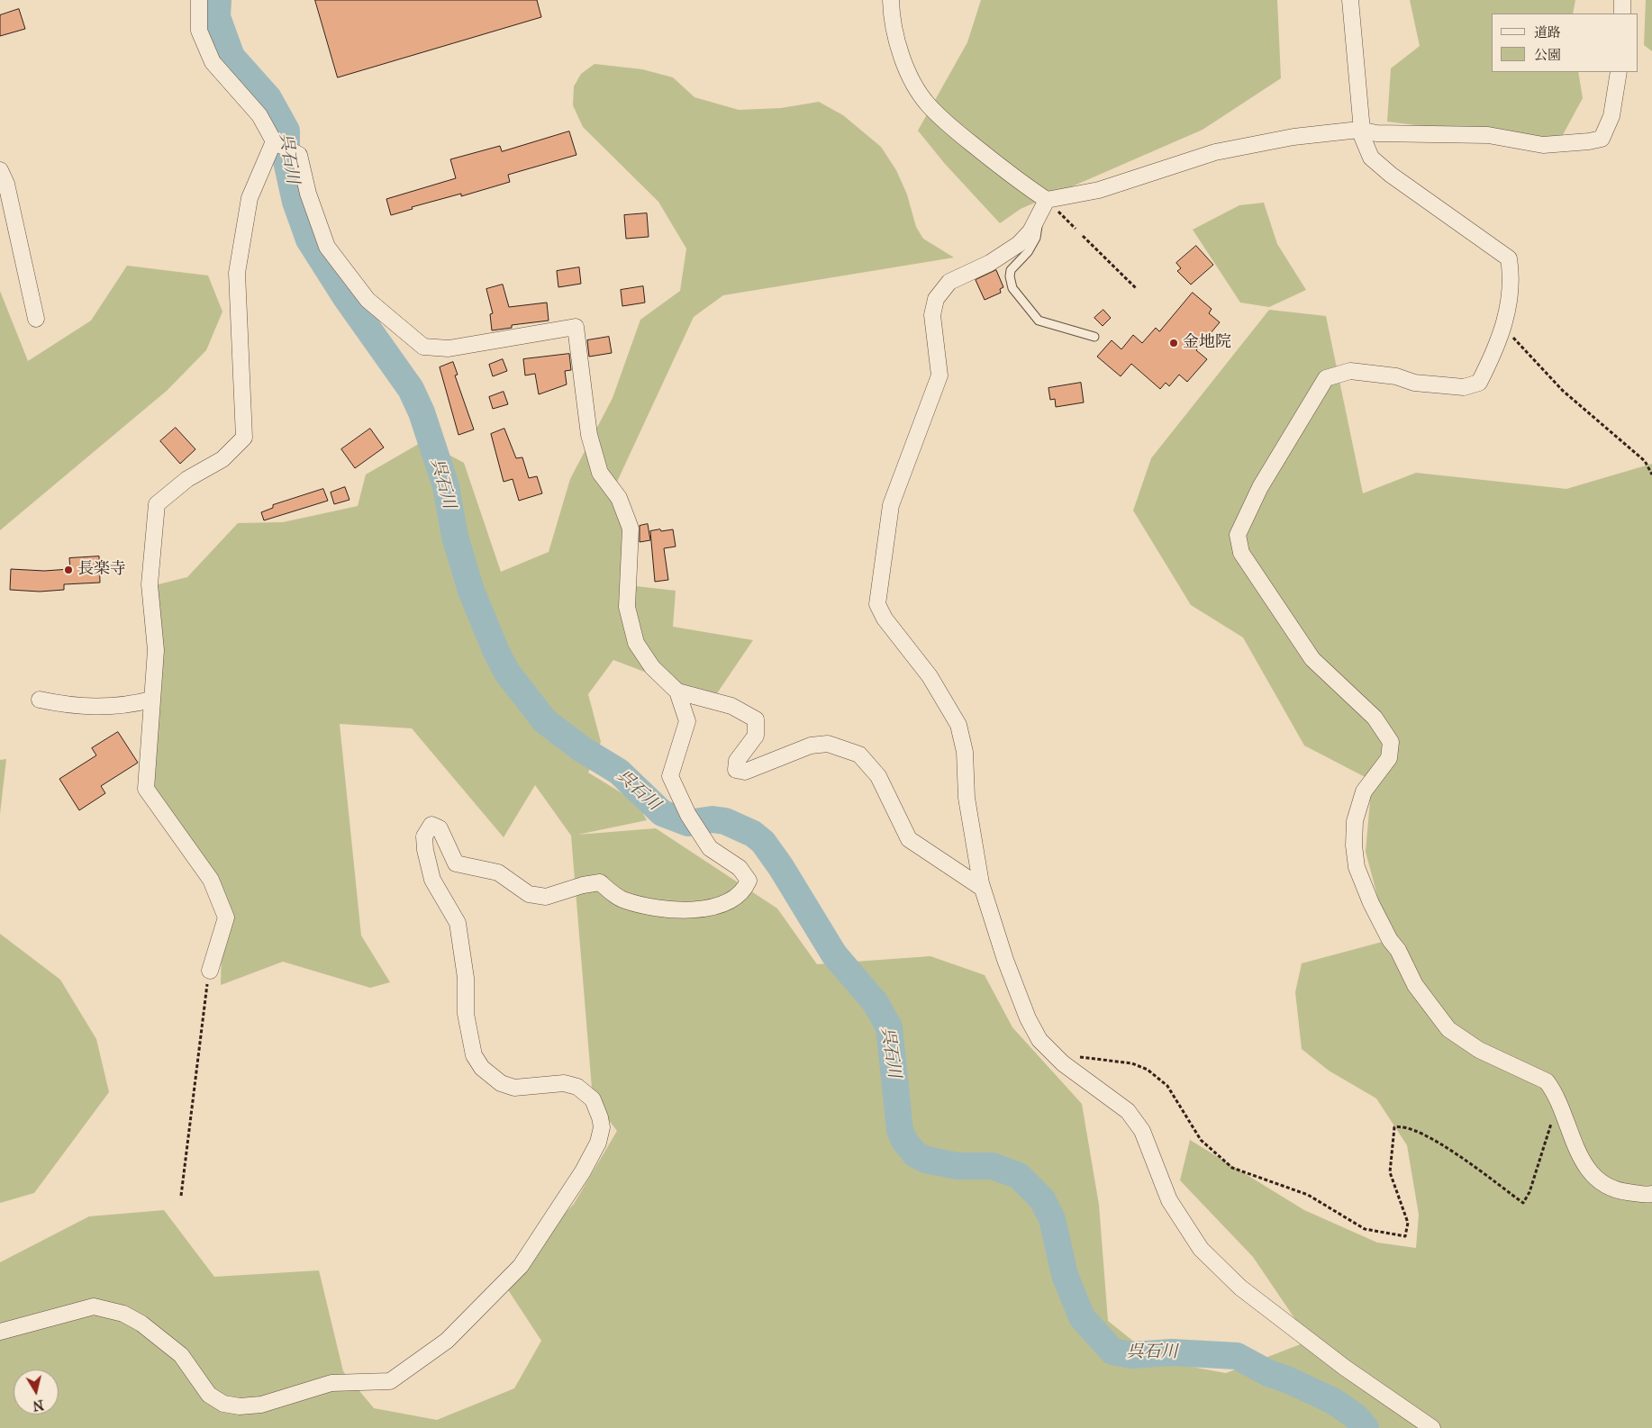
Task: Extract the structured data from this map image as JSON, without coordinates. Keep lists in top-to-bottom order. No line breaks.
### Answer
{"water":["呉石川"],"places":["金地院","長楽寺"],"legend":["道路","公園"],"north":"bottom"}
